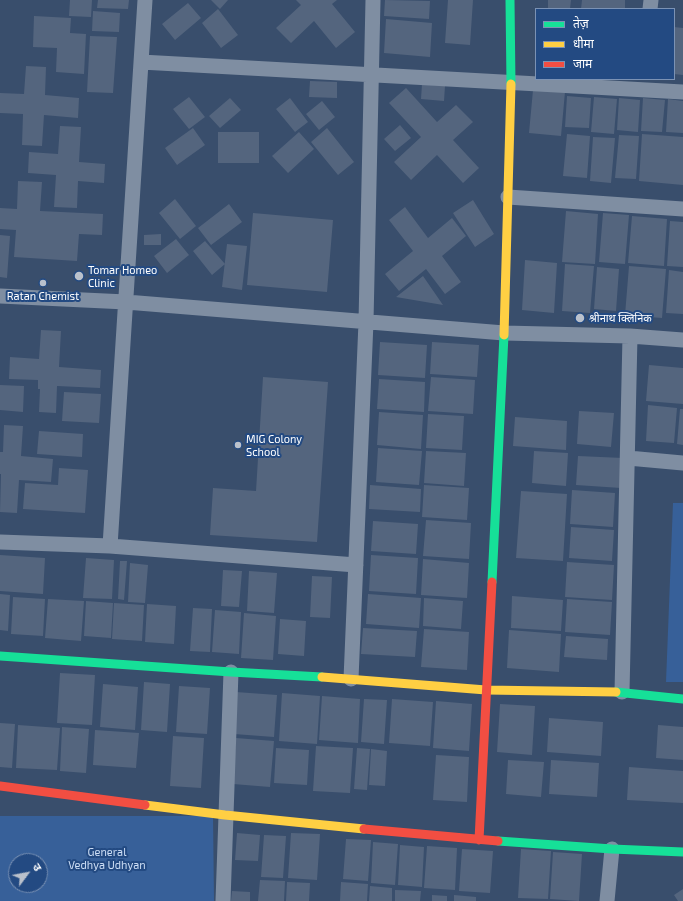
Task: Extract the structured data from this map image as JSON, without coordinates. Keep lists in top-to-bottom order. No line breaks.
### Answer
{"parks":["General Vedhya Udhyan"],"places":["Tomar Homeo Clinic","Ratan Chemist","श्रीनाथ क्लिनिक","MIG Colony School"],"legend":["तेज़","धीमा","जाम"],"north":"top right"}
